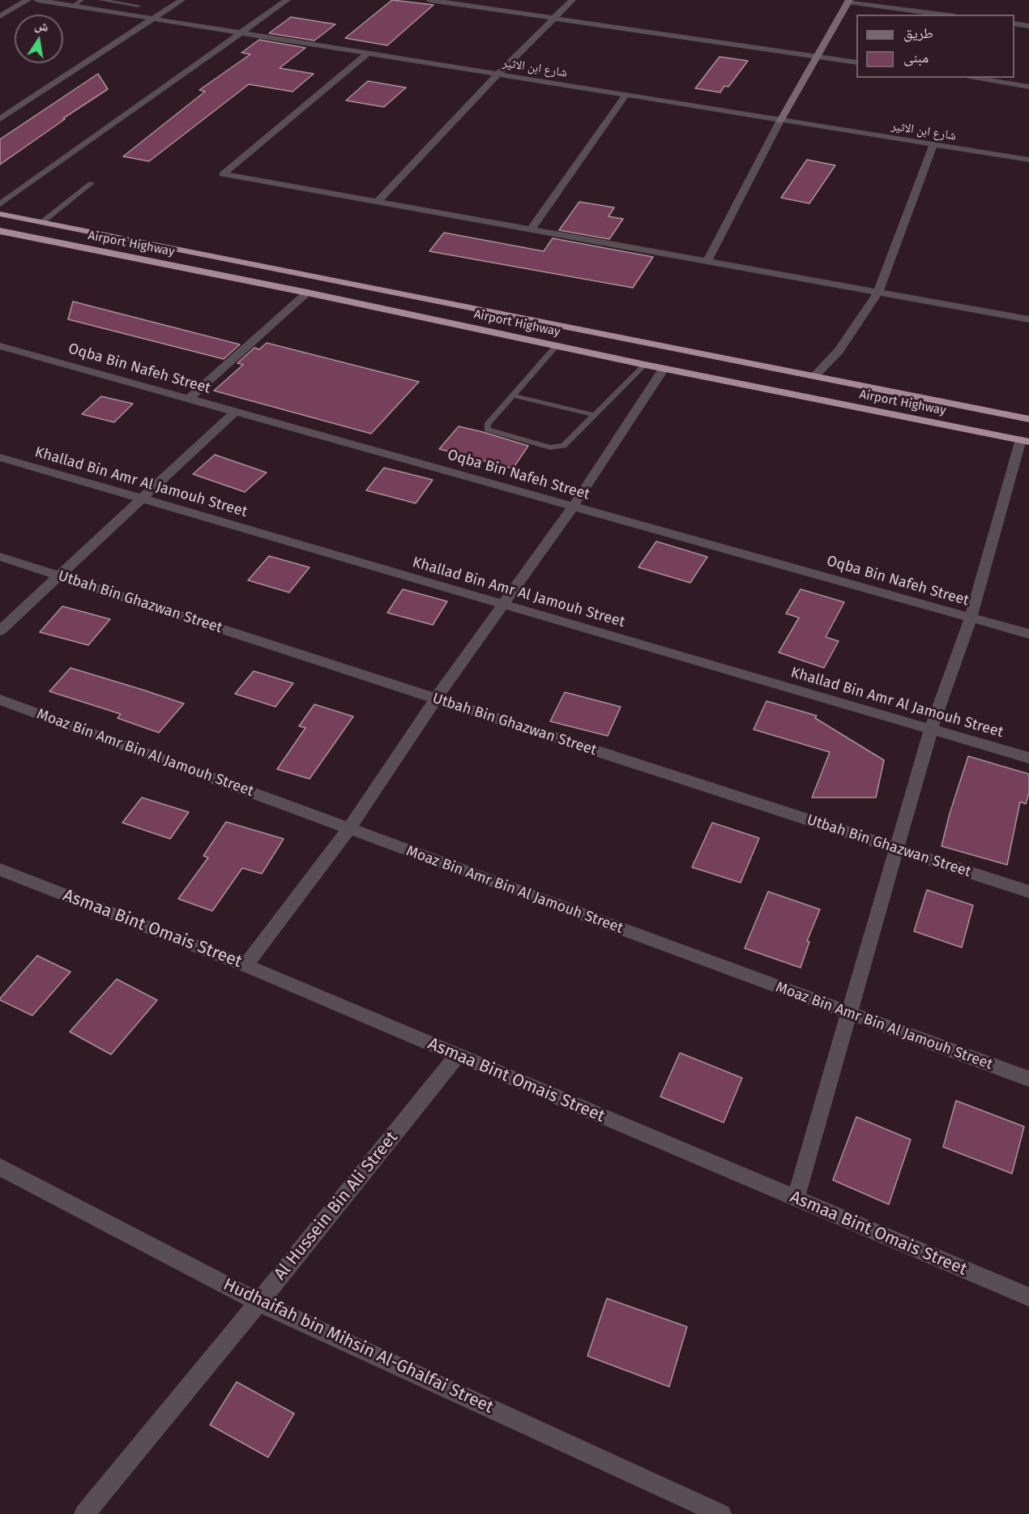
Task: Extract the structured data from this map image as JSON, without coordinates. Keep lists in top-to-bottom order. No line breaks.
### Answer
{"streets":{"highway":["Airport Highway"],"street":["شارع ابن الاثير","Oqba Bin Nafeh Street","Khallad Bin Amr Al Jamouh Street","Utbah Bin Ghazwan Street","Moaz Bin Amr Bin Al Jamouh Street","Asmaa Bint Omais Street","Al Hussein Bin Ali Street","Hudhaifah bin Mihsin Al-Ghalfai Street"]},"crossings":[["Asmaa Bint Omais Street","Al Hussein Bin Ali Street"],["Al Hussein Bin Ali Street","Hudhaifah bin Mihsin Al-Ghalfai Street"]],"legend":["طريق","مبنى"],"north":"top"}
